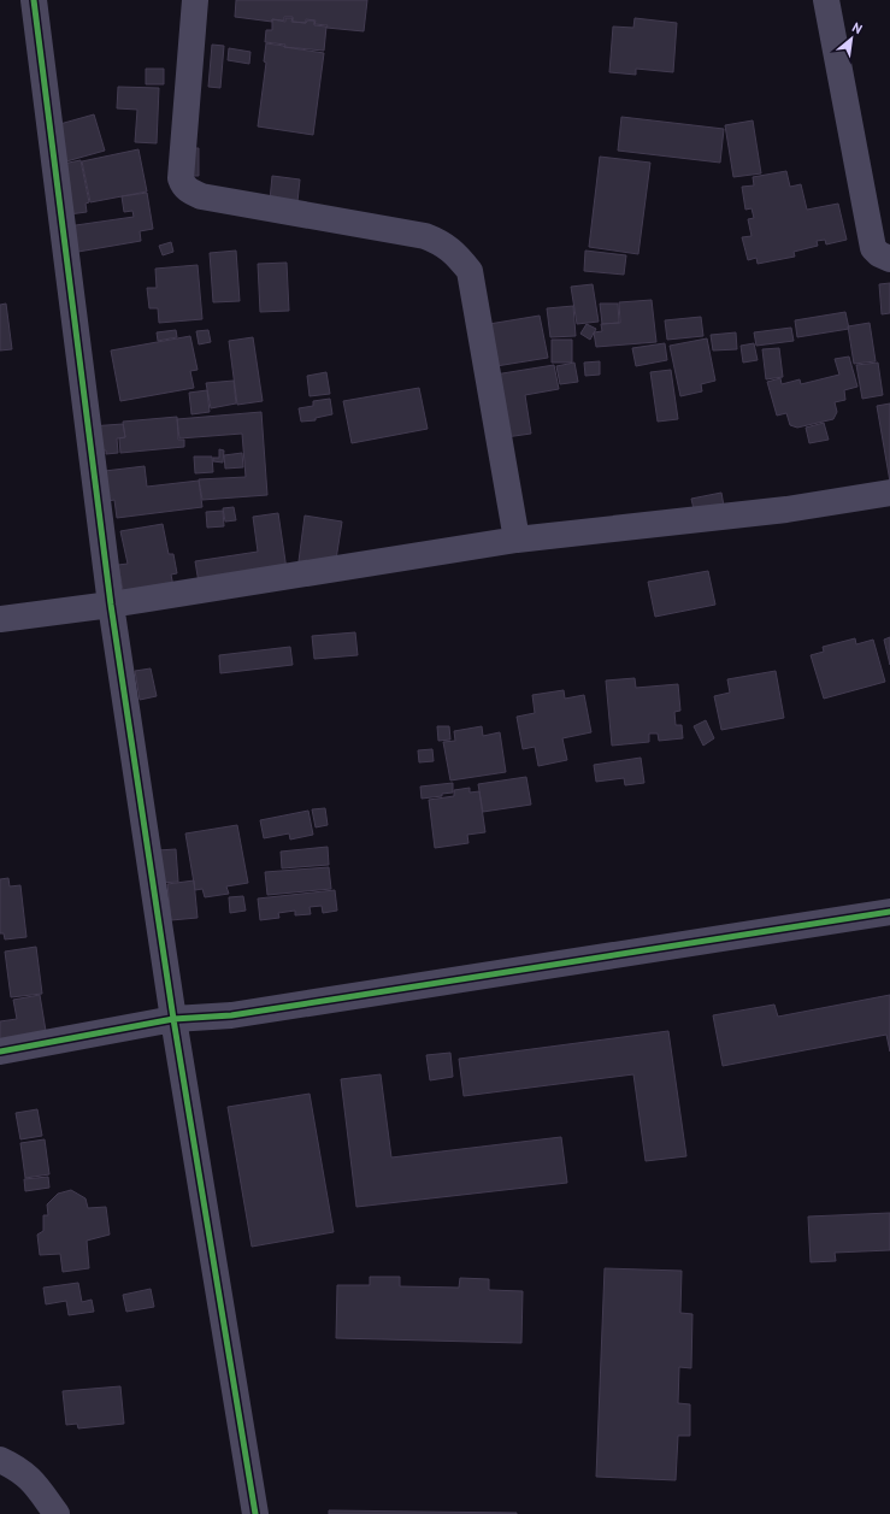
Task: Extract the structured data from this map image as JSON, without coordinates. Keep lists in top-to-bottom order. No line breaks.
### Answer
{"north":"top right"}
